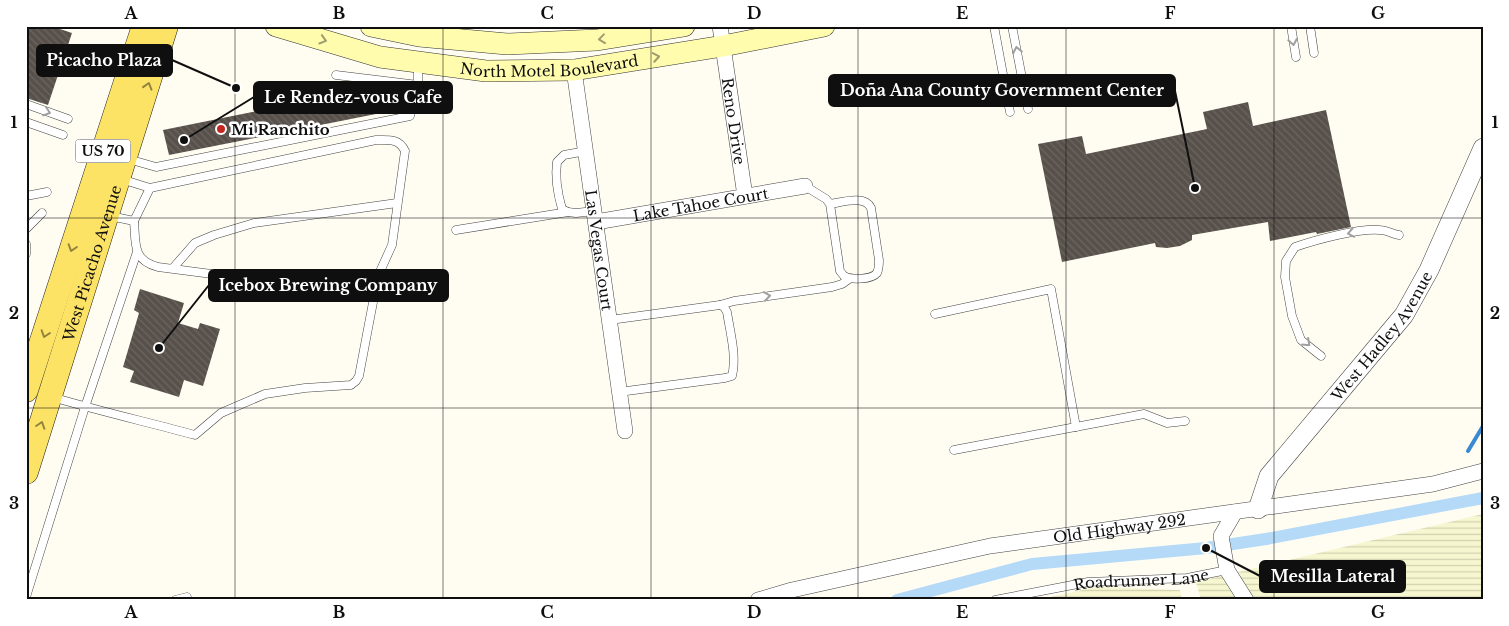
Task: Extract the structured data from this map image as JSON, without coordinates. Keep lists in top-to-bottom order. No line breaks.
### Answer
{"streets":{"main road":["North Motel Boulevard","US 70","West Picacho Avenue"],"street":["Reno Drive","Lake Tahoe Court","Las Vegas Court","West Hadley Avenue","Old Highway 292","Roadrunner Lane"]},"crossings":[["North Motel Boulevard","Reno Drive"],["North Motel Boulevard","Las Vegas Court"],["Reno Drive","Lake Tahoe Court"],["Lake Tahoe Court","Las Vegas Court"],["West Hadley Avenue","Old Highway 292"],["Old Highway 292","Roadrunner Lane"]],"places":["Picacho Plaza","Mi Ranchito","Le Rendez-vous Cafe","Doña Ana County Government Center","Icebox Brewing Company","Mesilla Lateral"],"grid":{"columns":["A","B","C","D","E","F","G"],"rows":["1","2","3"]}}
